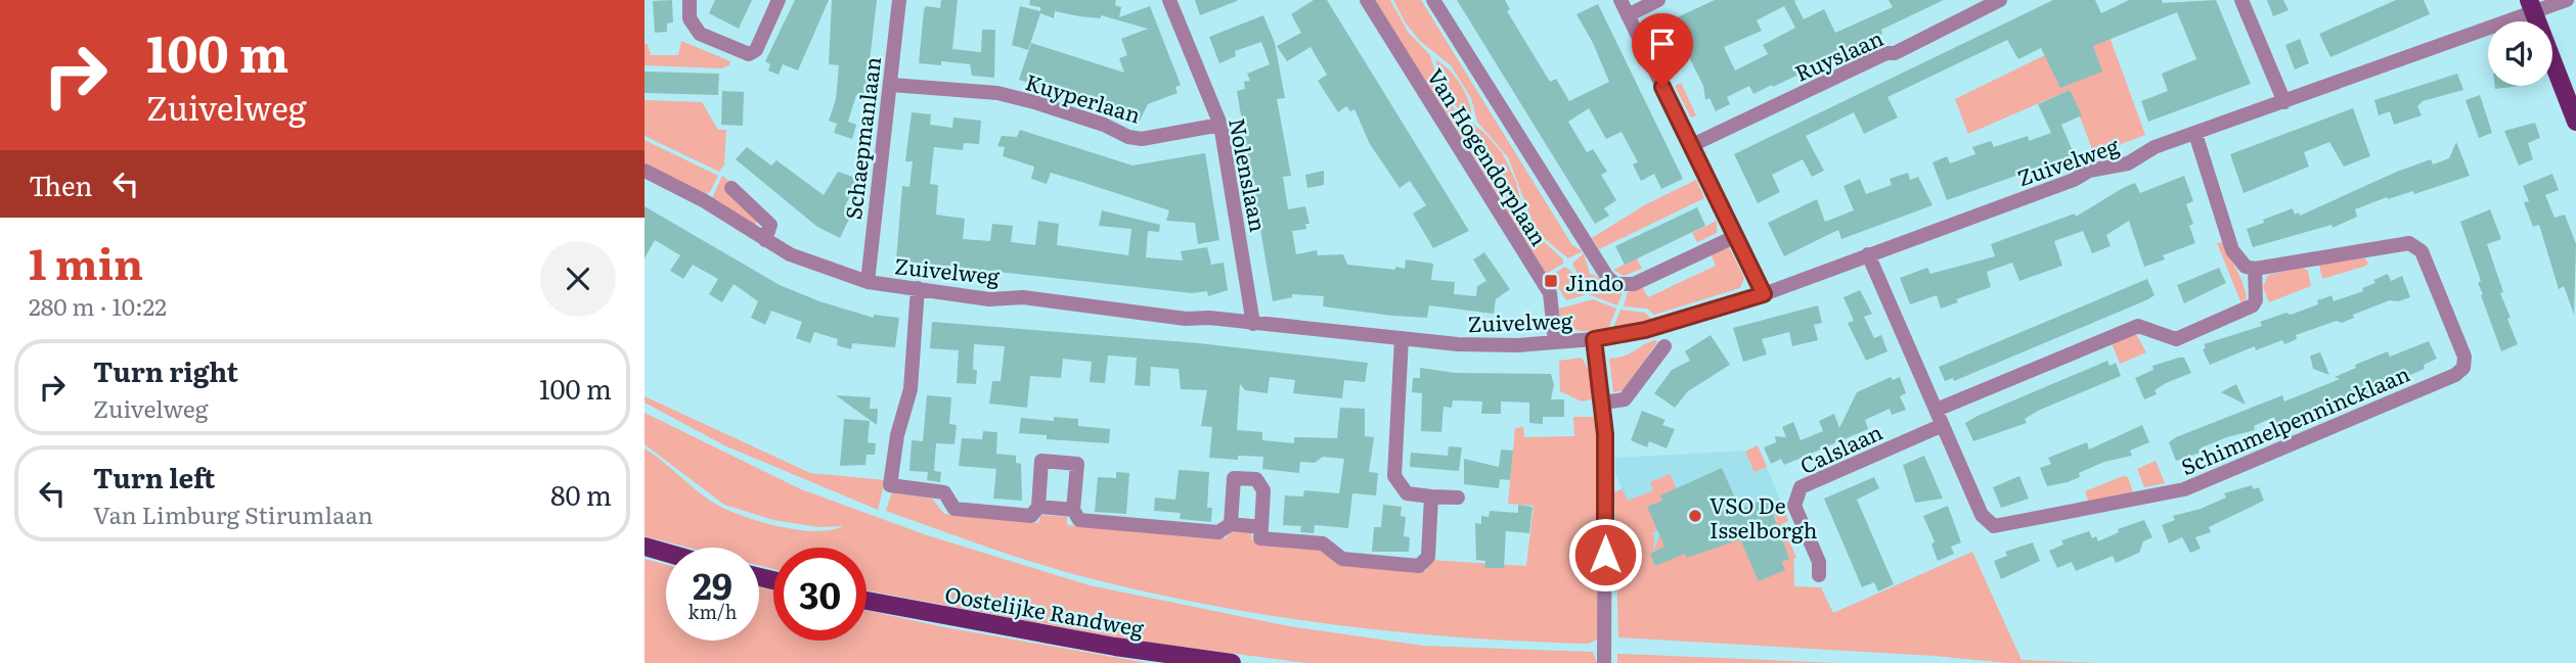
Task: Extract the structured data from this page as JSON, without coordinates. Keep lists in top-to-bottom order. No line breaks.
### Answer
{"streets":{"main road":["Oostelijke Randweg"],"street":["Ruyslaan","Kuyperlaan","Schaepmanlaan","Van Hogendorplaan","Zuivelweg","Nolenslaan","Schimmelpennincklaan","Calslaan"]},"crossings":[["Kuyperlaan","Schaepmanlaan"],["Kuyperlaan","Nolenslaan"],["Schaepmanlaan","Zuivelweg"],["Van Hogendorplaan","Zuivelweg"],["Zuivelweg","Nolenslaan"],["Zuivelweg","Schimmelpennincklaan"],["Schimmelpennincklaan","Calslaan"]],"places":{"transit":["Jindo"],"other":["VSO De Isselborgh"]},"page":{"turn":["100 m","Zuivelweg"],"then":"Then","heading":["1 min","280 m · 10:22"],"list":[{"name":"Turn right","note":"Zuivelweg","value":"100 m"},{"name":"Turn left","note":"Van Limburg Stirumlaan","value":"80 m"}],"speed":"29 km/h","limit":"30"}}
